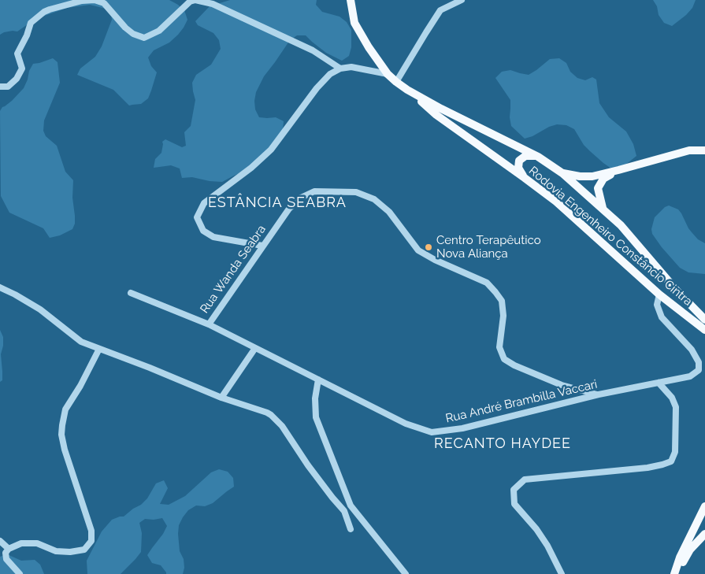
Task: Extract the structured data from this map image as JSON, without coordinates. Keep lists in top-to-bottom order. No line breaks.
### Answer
{"streets":{"main road":["Rodovia Engenheiro Constâncio Cintra"],"street":["Rua Wanda Seabra","Rua André Brambilla Vaccari"]},"crossings":[["Rodovia Engenheiro Constâncio Cintra","Rua André Brambilla Vaccari"],["Rua Wanda Seabra","Rua André Brambilla Vaccari"]],"districts":["ESTÂNCIA SEABRA","RECANTO HAYDEE"],"places":["Centro Terapêutico Nova Aliança"]}
